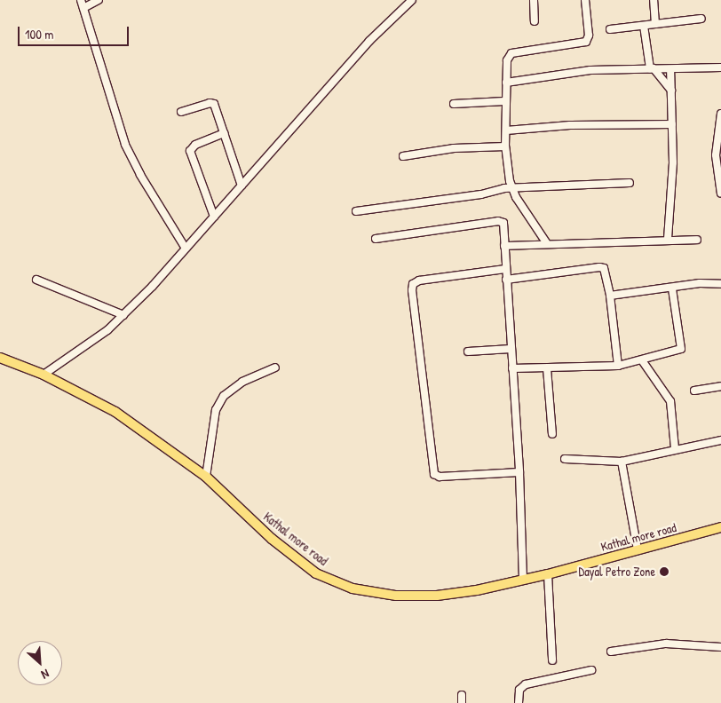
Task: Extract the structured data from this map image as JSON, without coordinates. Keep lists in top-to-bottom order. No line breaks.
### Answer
{"streets":{"main road":["Kathal more road"]},"places":["Dayal Petro Zone"],"scale_bar":"100 m","north":"bottom right"}
